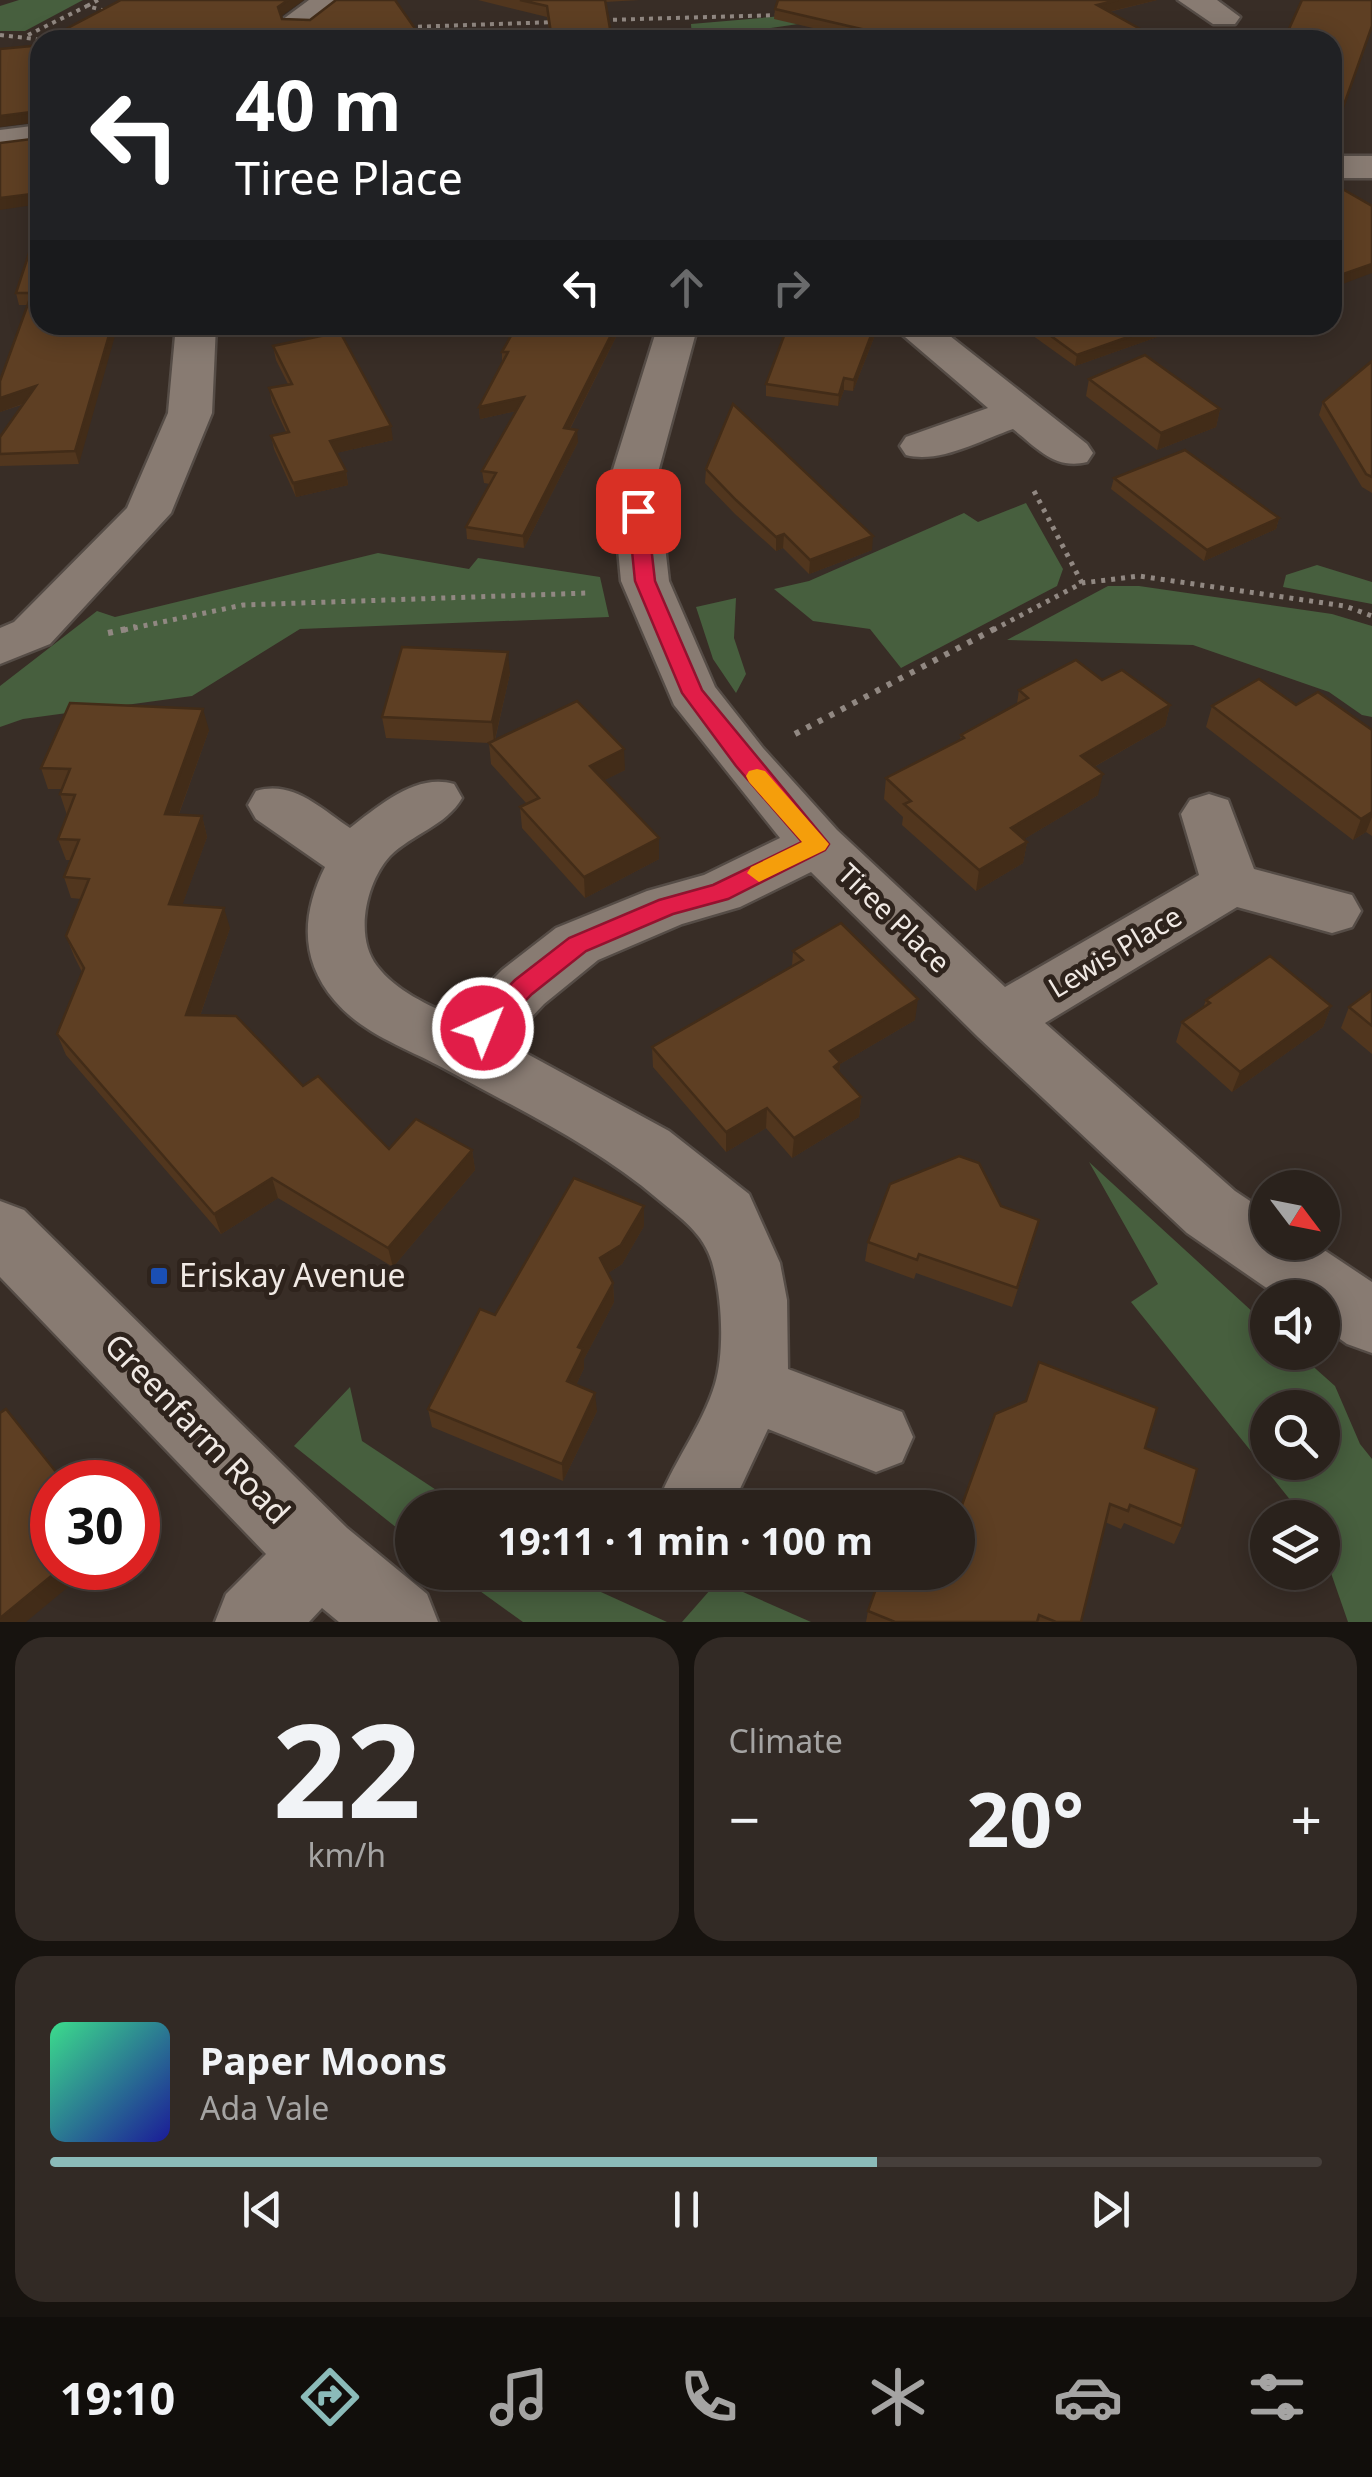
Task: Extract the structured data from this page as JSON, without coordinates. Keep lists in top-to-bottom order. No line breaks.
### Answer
{"streets":{"street":["Tiree Place","Lewis Place","Greenfarm Road"]},"crossings":[["Tiree Place","Lewis Place"]],"places":{"transit":["Eriskay Avenue"]},"north":"bottom right","page":{"turn":["40 m","Tiree Place"],"limit":"30","trip":"19:11 · 1 min · 100 m","tile":[["22","km/h"],"Climate"],"heat":["−","20°","+"],"song":["Paper Moons","Ada Vale"],"tabs":"19:10"}}
